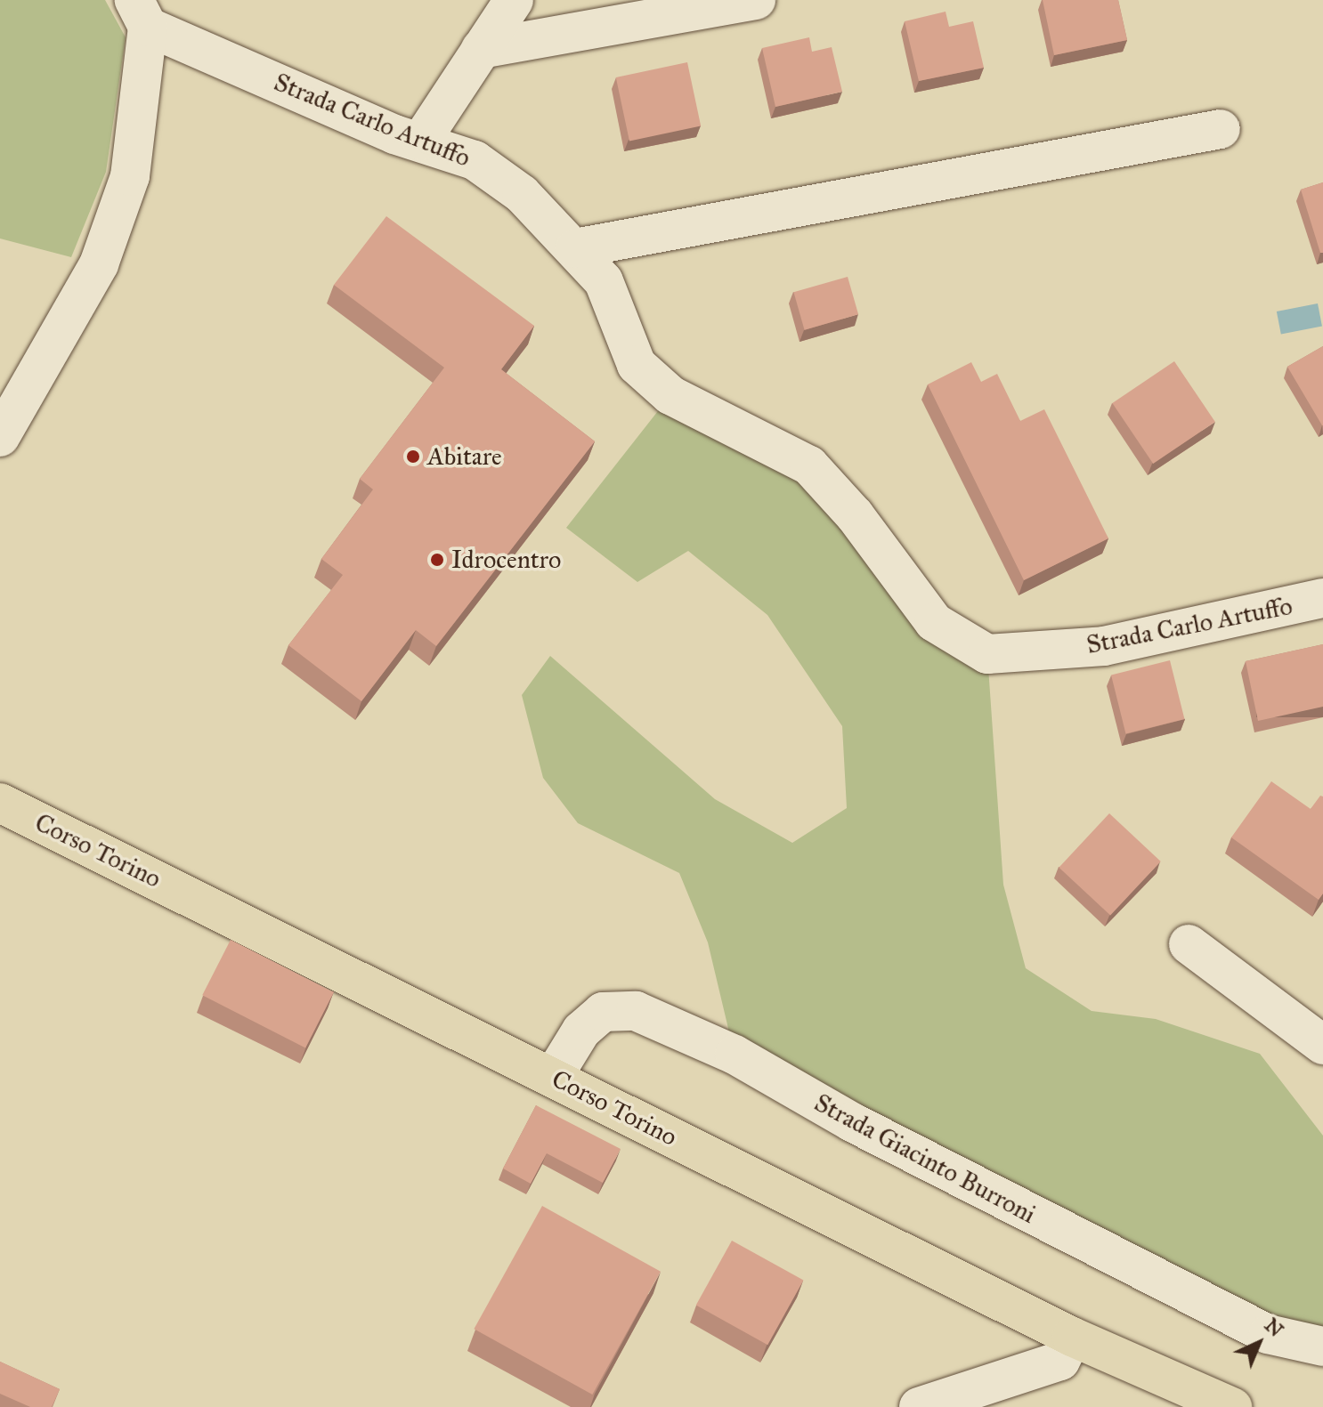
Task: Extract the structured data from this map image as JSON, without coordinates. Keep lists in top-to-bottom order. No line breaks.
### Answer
{"streets":{"main road":["Corso Torino"],"street":["Strada Carlo Artuffo","Strada Giacinto Burroni"]},"crossings":[["Corso Torino","Strada Giacinto Burroni"]],"places":["Abitare","Idrocentro"],"north":"top right"}
